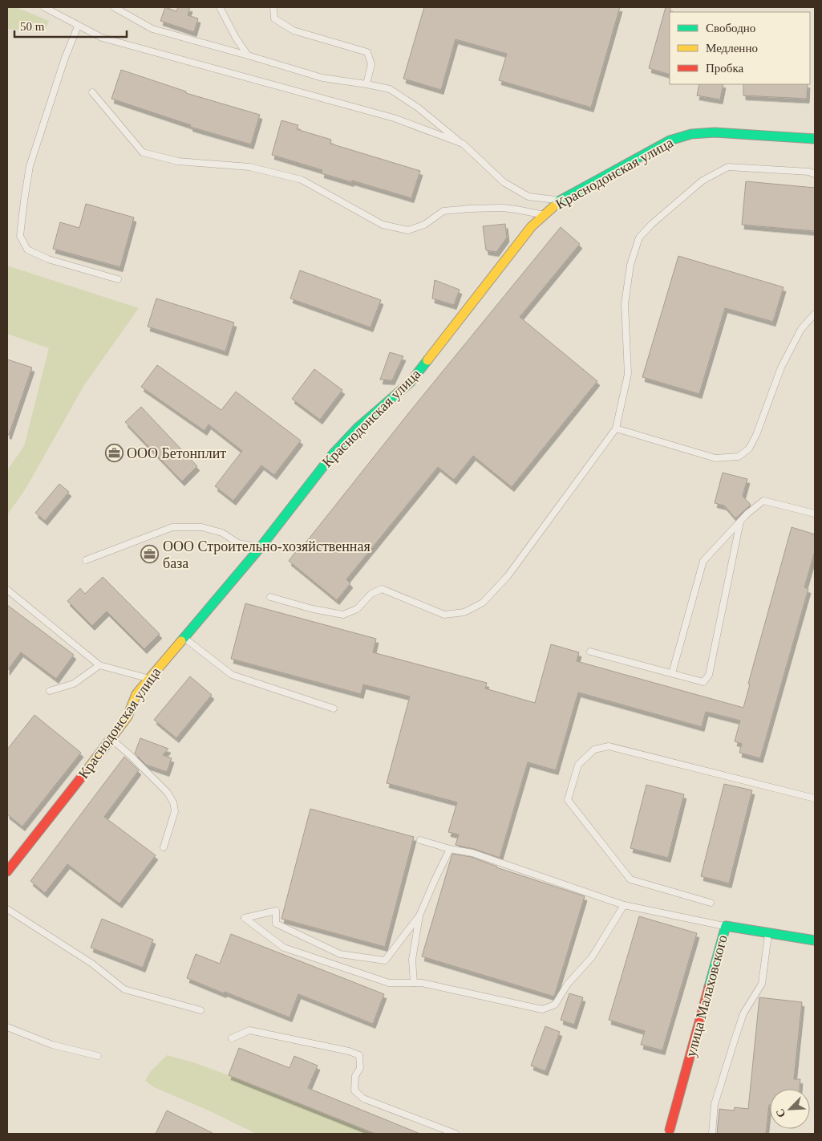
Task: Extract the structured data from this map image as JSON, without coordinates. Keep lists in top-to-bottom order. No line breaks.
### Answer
{"streets":{"street":["Краснодонская улица","улица Малаховского"]},"places":{"office":["ООО Бетонплит","ООО Строительно-хозяйственная база"]},"legend":["Свободно","Медленно","Пробка"],"scale_bar":"50 m","north":"bottom left"}
